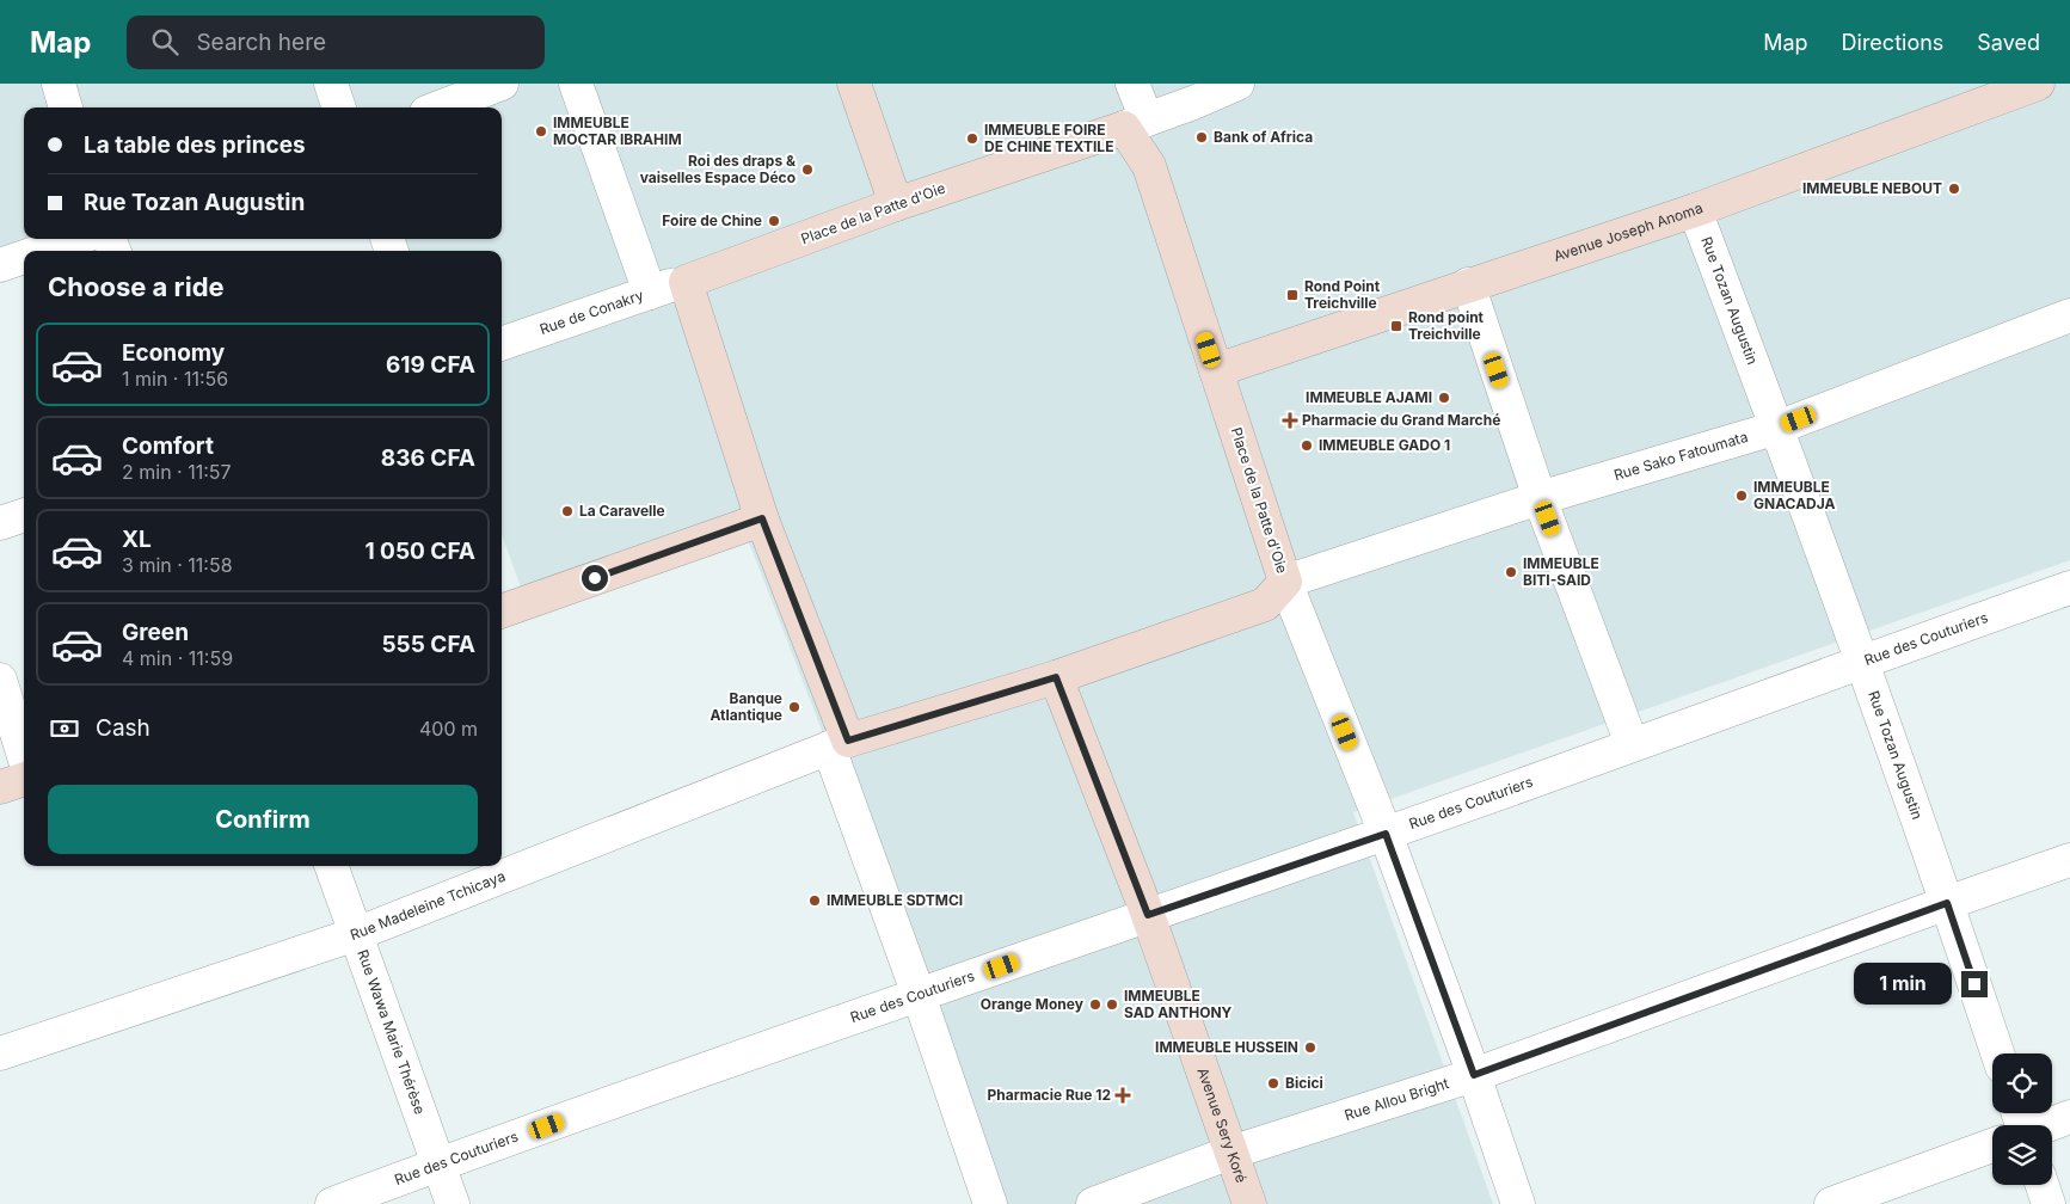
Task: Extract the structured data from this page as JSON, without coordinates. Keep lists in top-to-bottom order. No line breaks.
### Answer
{"streets":{"street":["Place de la Patte d'Oie","Avenue Joseph Anoma","Rue Tozan Augustin","Rue de Conakry","Rue Sako Fatoumata","Rue des Couturiers","Rue Madeleine Tchicaya","Rue Wawa Marie Thérèse","Rue Allou Bright","Avenue Sery Koré"]},"crossings":[["Place de la Patte d'Oie","Avenue Joseph Anoma"],["Place de la Patte d'Oie","Rue de Conakry"],["Place de la Patte d'Oie","Rue Sako Fatoumata"],["Place de la Patte d'Oie","Rue Madeleine Tchicaya"],["Place de la Patte d'Oie","Avenue Sery Koré"],["Avenue Joseph Anoma","Rue Tozan Augustin"],["Rue Tozan Augustin","Rue Sako Fatoumata"],["Rue Tozan Augustin","Rue des Couturiers"],["Rue Tozan Augustin","Rue Allou Bright"],["Rue des Couturiers","Rue Wawa Marie Thérèse"],["Rue des Couturiers","Avenue Sery Koré"],["Rue Madeleine Tchicaya","Rue Wawa Marie Thérèse"],["Rue Allou Bright","Avenue Sery Koré"]],"places":{"other":["IMMEUBLE MOCTAR IBRAHIM","Bank of Africa","IMMEUBLE FOIRE DE CHINE TEXTILE","Roi des draps & vaiselles Espace Déco","IMMEUBLE NEBOUT","Foire de Chine","IMMEUBLE AJAMI","IMMEUBLE GADO 1","IMMEUBLE GNACADJA","La Caravelle","IMMEUBLE BITI-SAID","Banque Atlantique","IMMEUBLE SDTMCI","Orange Money","IMMEUBLE SAD ANTHONY","IMMEUBLE HUSSEIN","Bicici"],"transit":["Rond Point Treichville","Rond point Treichville"],"health":["Pharmacie du Grand Marché","Pharmacie Rue 12"]},"page":{"header":"Map","search":"Search here","nav":["Map","Directions","Saved"],"banner":["La table des princes","Rue Tozan Augustin"],"heading":"Choose a ride","list":[{"name":"Economy","note":"1 min · 11:56","value":"619 CFA"},{"name":"Comfort","note":"2 min · 11:57","value":"836 CFA"},{"name":"XL","note":"3 min · 11:58","value":"1 050 CFA"},{"name":"Green","note":"4 min · 11:59","value":"555 CFA"}],"pay":["Cash","400 m"],"buttons":"Confirm","bubble":"1 min"}}
